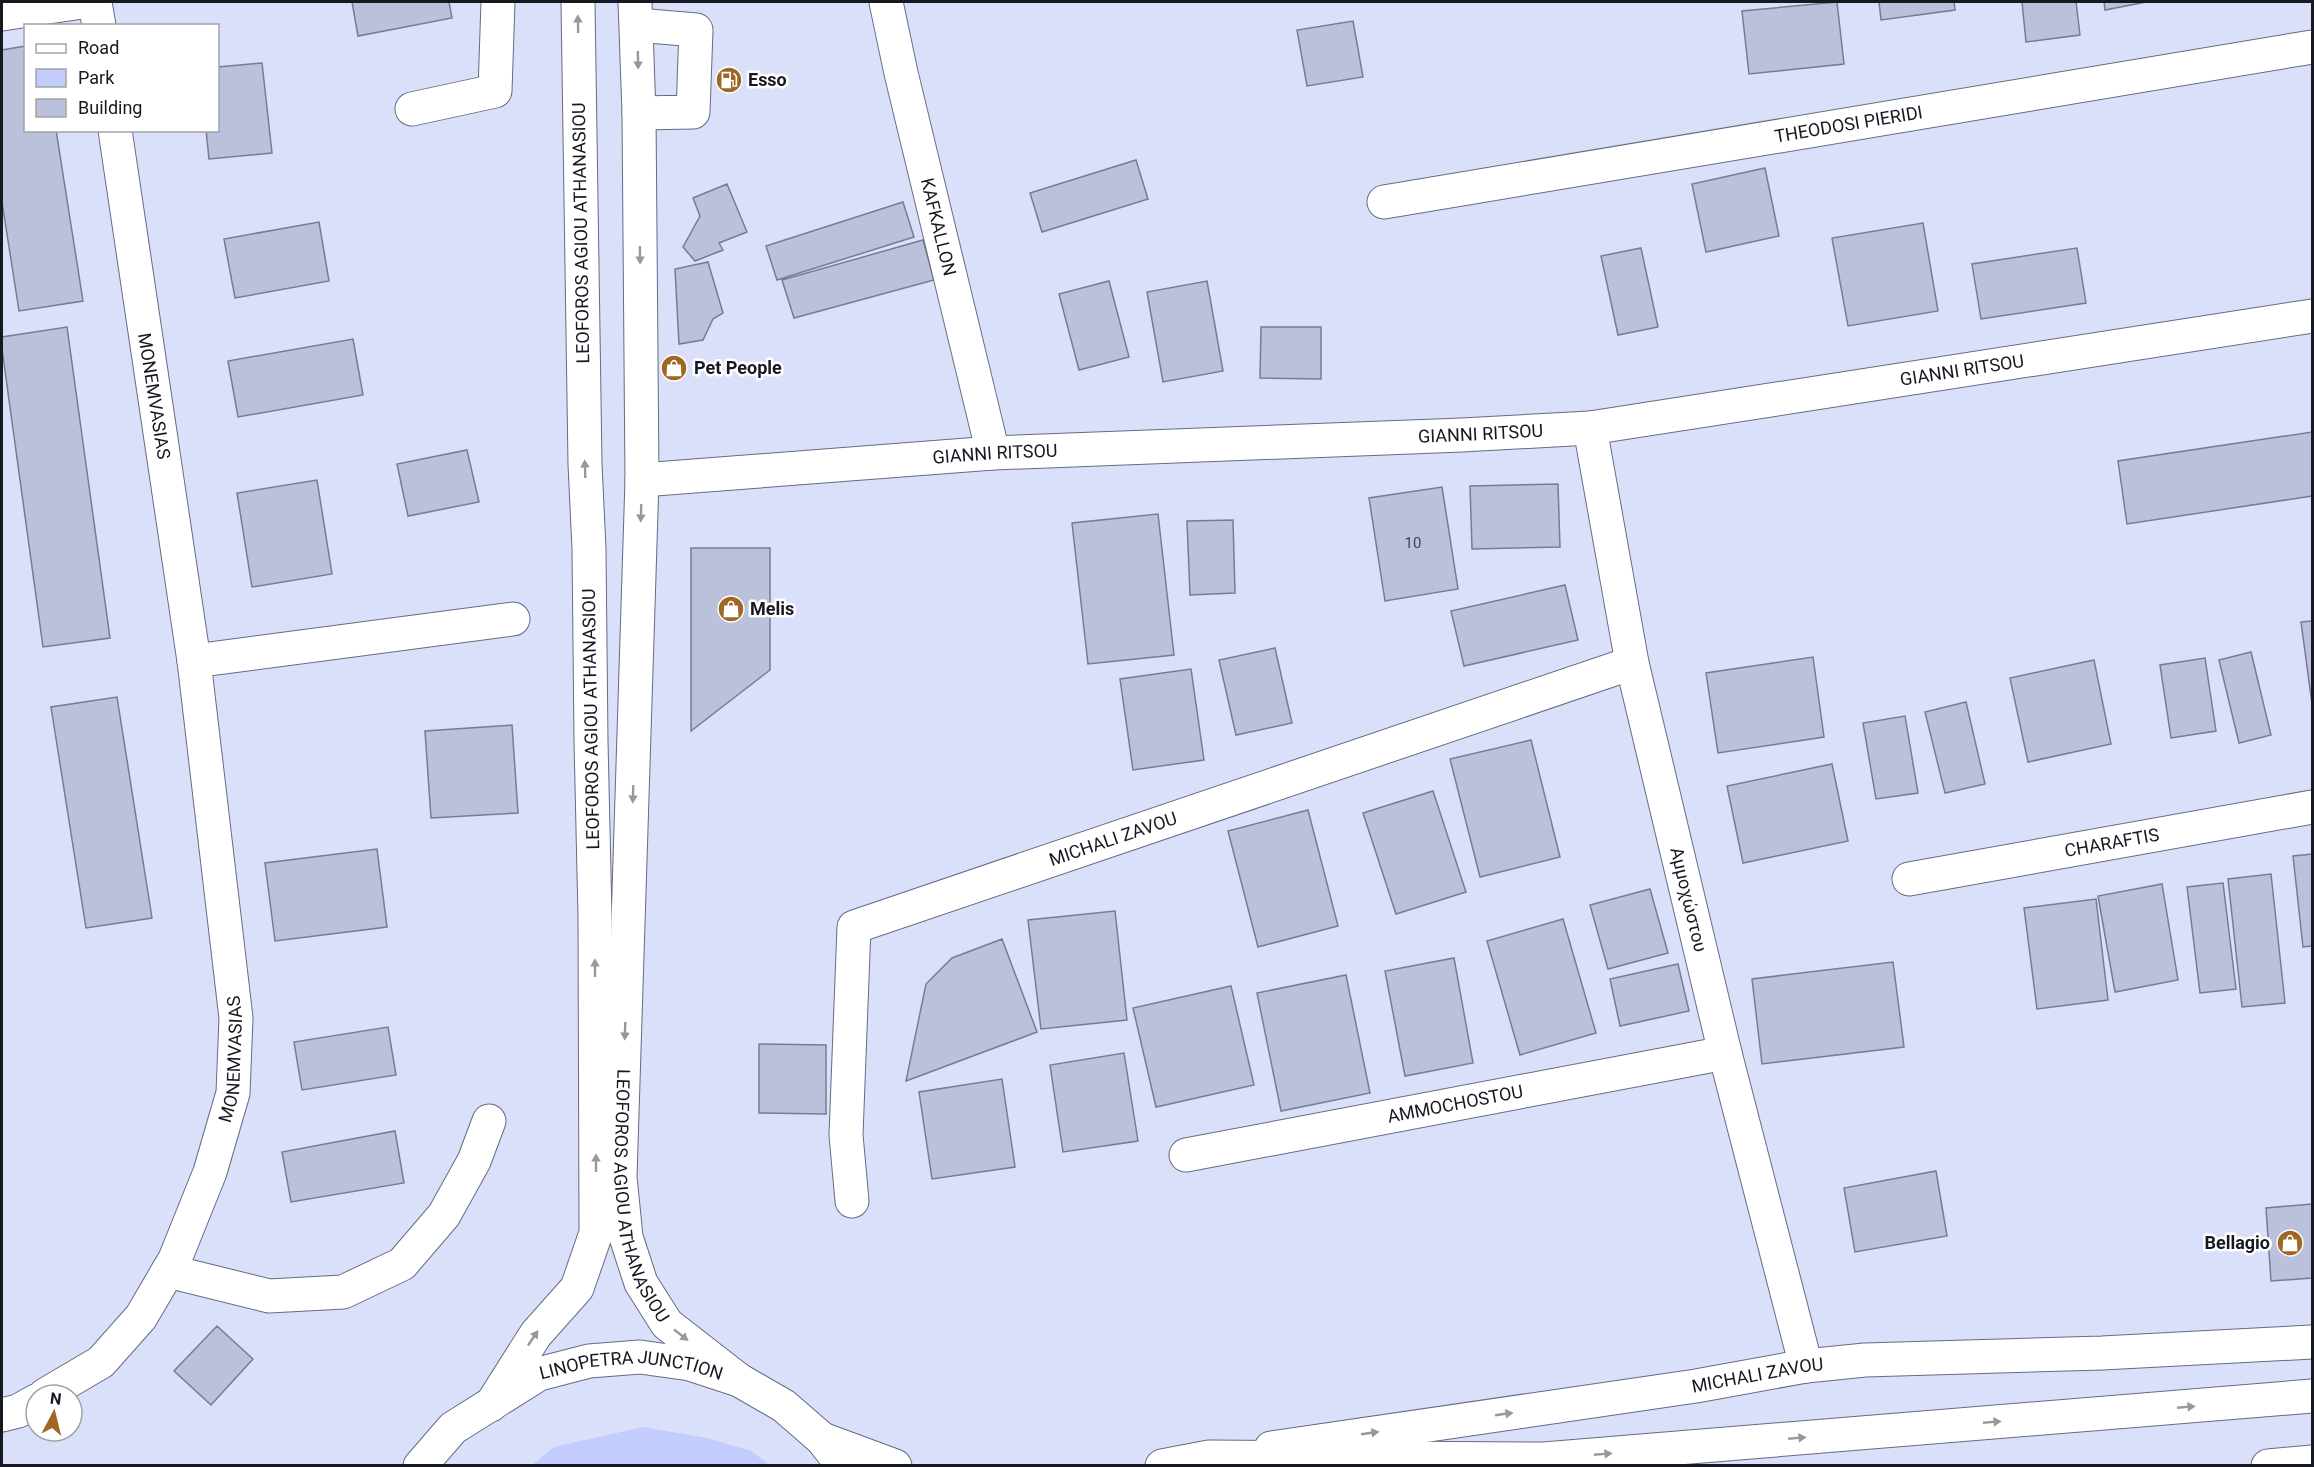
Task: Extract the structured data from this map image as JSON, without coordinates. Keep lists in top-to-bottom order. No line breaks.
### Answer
{"streets":{"main road":["THEODOSI PIERIDI","KAFKALLON","LEOFOROS AGIOU ATHANASIOU","GIANNI RITSOU","MONEMVASIAS","MICHALI ZAVOU","CHARAFTIS","Αμμοχώστου","AMMOCHOSTOU","LINOPETRA JUNCTION"]},"crossings":[["KAFKALLON","GIANNI RITSOU"],["LEOFOROS AGIOU ATHANASIOU","GIANNI RITSOU"],["LEOFOROS AGIOU ATHANASIOU","LINOPETRA JUNCTION"],["GIANNI RITSOU","Αμμοχώστου"],["MICHALI ZAVOU","Αμμοχώστου"],["Αμμοχώστου","AMMOCHOSTOU"]],"places":{"fuel station":["Esso"],"shop":["Pet People","Melis","Bellagio"]},"house_numbers":["10"],"legend":["Road","Park","Building"],"north":"top"}
